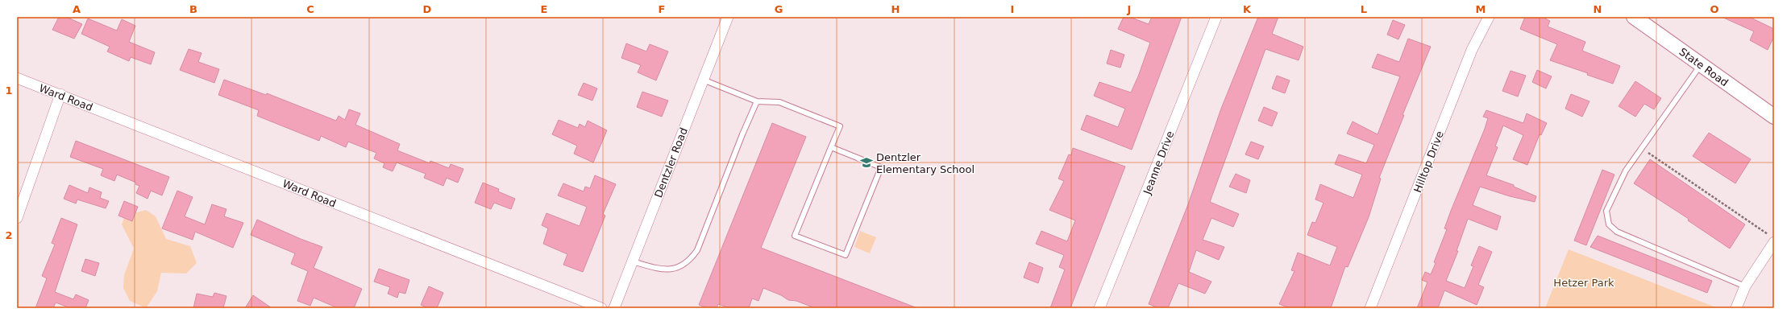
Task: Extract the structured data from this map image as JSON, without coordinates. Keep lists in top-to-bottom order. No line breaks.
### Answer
{"streets":{"main road":["State Road"],"street":["Ward Road","Hilltop Drive","Dentzler Road","Jeanne Drive"]},"parks":["Hetzer Park"],"places":{"school or university":["Dentzler Elementary School"]},"grid":{"columns":["A","B","C","D","E","F","G","H","I","J","K","L","M","N","O"],"rows":["1","2"]}}
